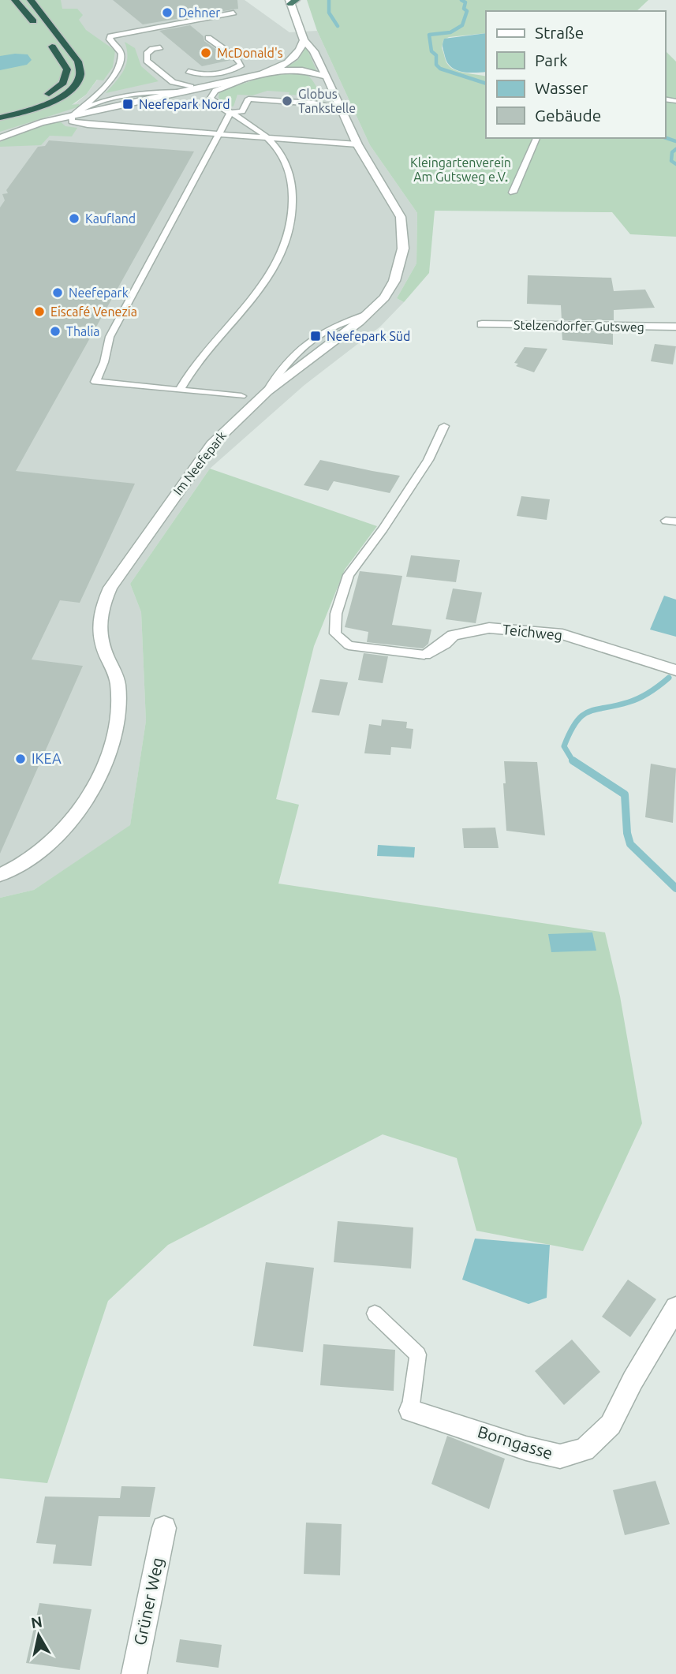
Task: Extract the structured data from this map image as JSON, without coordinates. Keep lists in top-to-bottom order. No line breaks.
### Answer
{"streets":{"street":["Stelzendorfer Gutsweg","Im Neefepark","Teichweg","Borngasse","Grüner Weg"]},"parks":["Kleingartenverein Am Gutsweg e.V."],"places":{"other":["Dehner","McDonald's","Globus Tankstelle","Kaufland","Neefepark","Eiscafé Venezia","Thalia","IKEA"],"transit":["Neefepark Nord","Neefepark Süd"]},"legend":["Straße","Park","Wasser","Gebäude"],"north":"top"}
